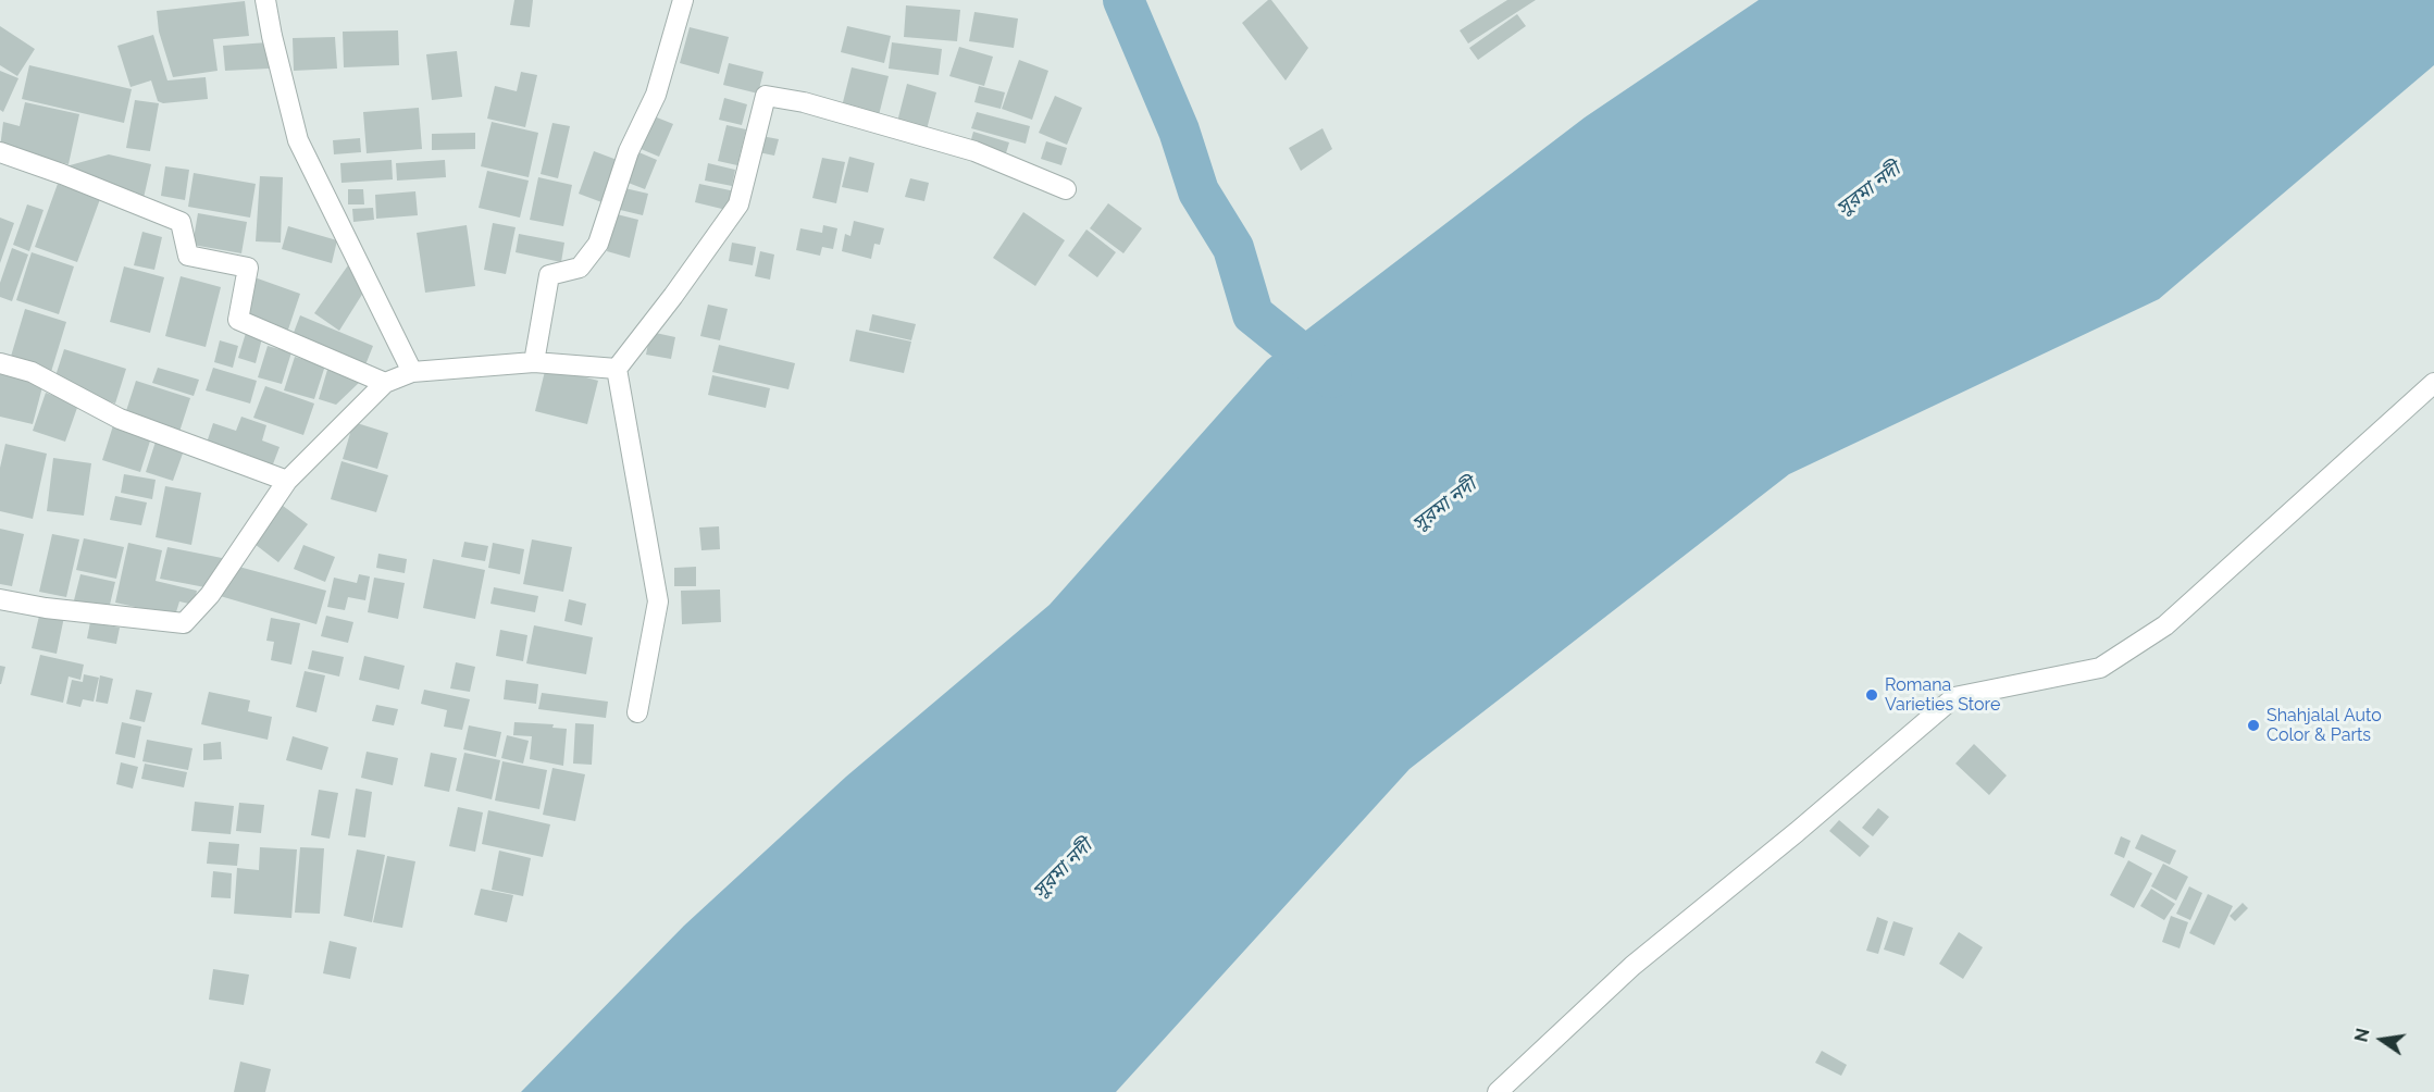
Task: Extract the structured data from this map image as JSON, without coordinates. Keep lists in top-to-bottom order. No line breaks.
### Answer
{"water":["সুরমা নদী"],"places":["Romana Varieties Store","Shahjalal Auto Color & Parts"],"north":"left"}
